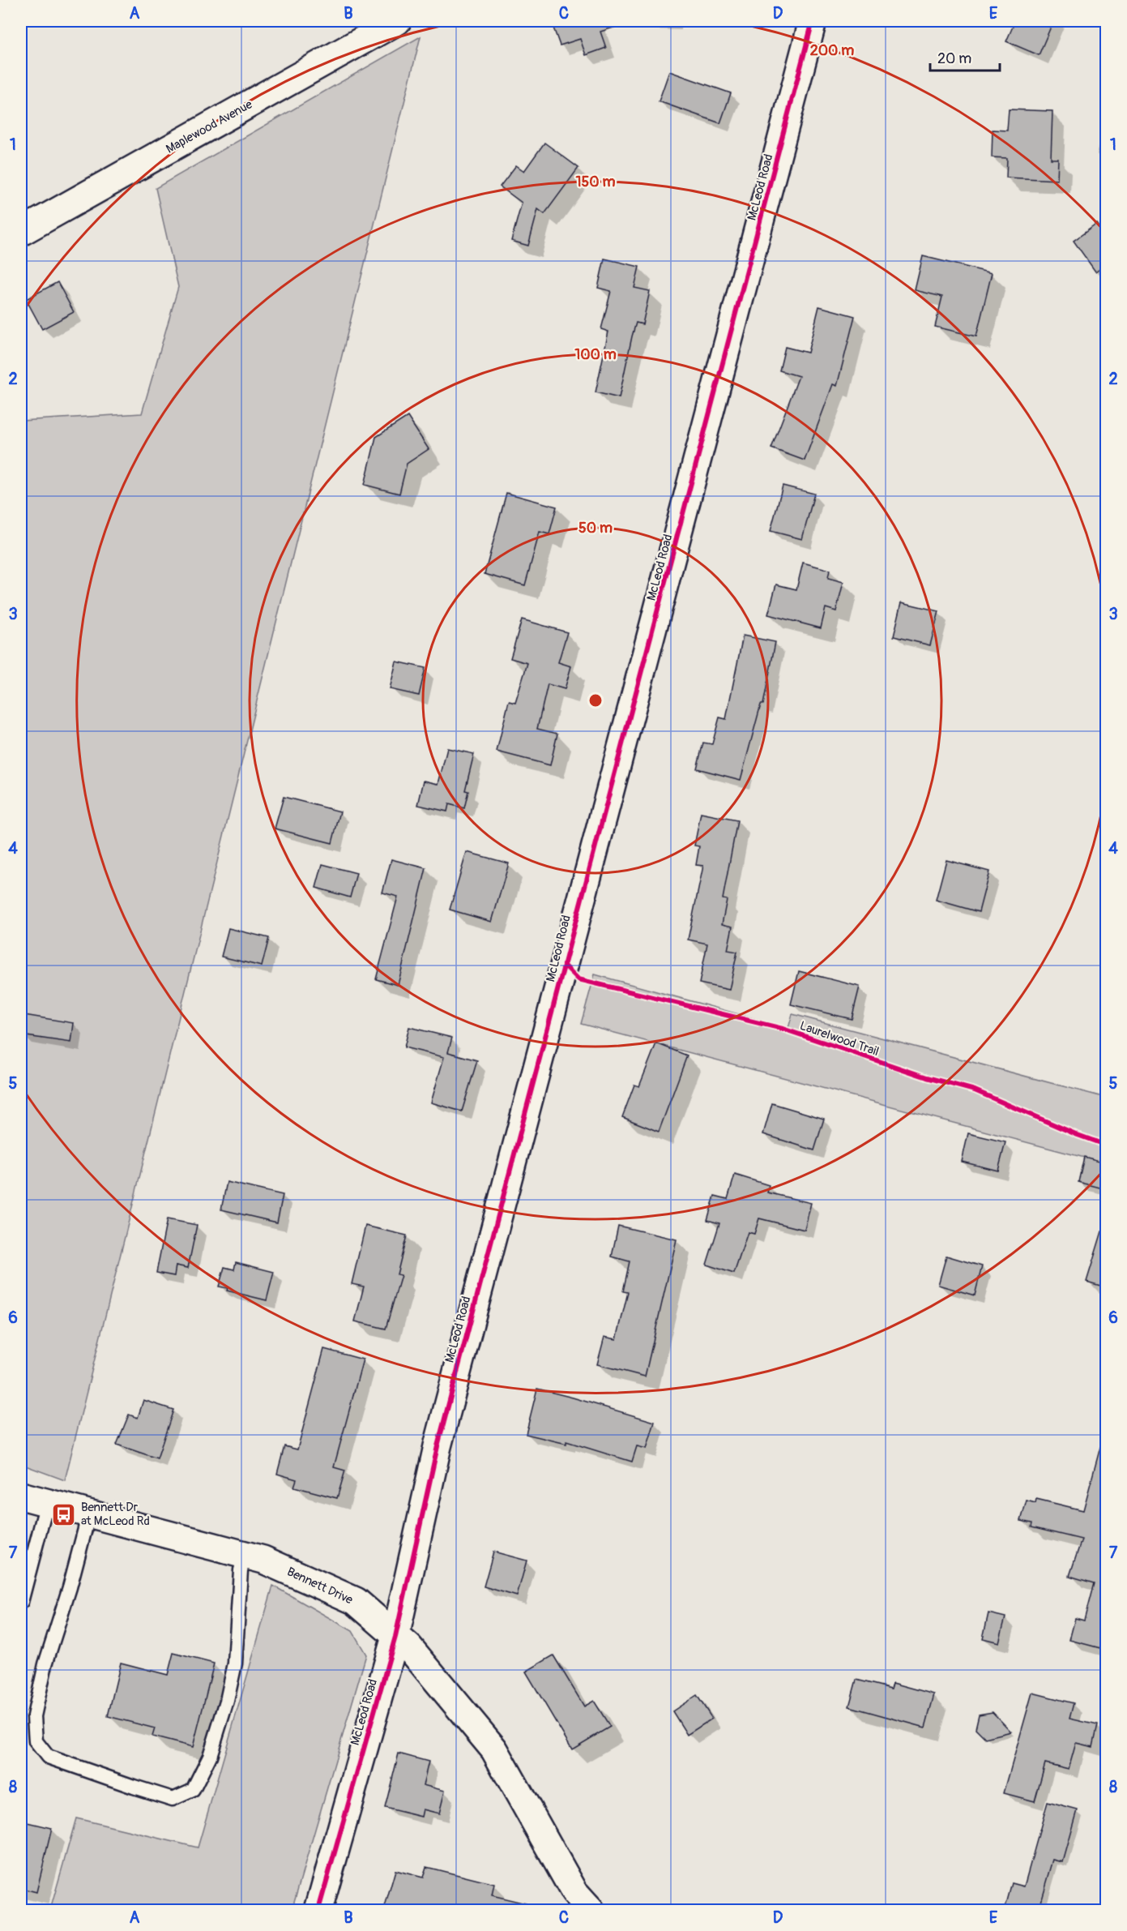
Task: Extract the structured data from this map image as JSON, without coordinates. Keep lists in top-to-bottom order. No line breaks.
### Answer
{"streets":{"street":["Maplewood Avenue","McLeod Road","Bennett Drive"],"cycle path":["Laurelwood Trail"]},"crossings":[["McLeod Road","Bennett Drive"]],"places":{"bus stop":["Bennett Dr at McLeod Rd"]},"scale_bar":"20 m","grid":{"columns":["A","B","C","D","E"],"rows":["1","2","3","4","5","6","7","8"]},"rings":["200 m","150 m","100 m","50 m"]}
